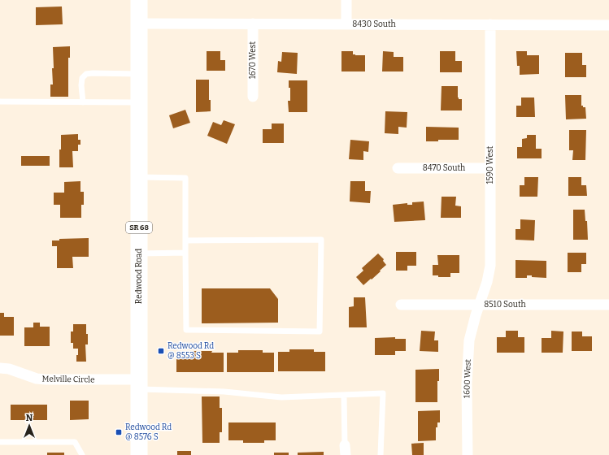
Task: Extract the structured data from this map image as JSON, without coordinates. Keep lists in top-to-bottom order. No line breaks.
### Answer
{"streets":{"main road":["SR 68","Redwood Road"],"street":["8430 South","1670 West","1590 West","8470 South","8510 South","1600 West","Melville Circle"]},"crossings":[["8430 South","1670 West"],["8430 South","1590 West"],["8430 South","Redwood Road"],["1590 West","8470 South"],["1590 West","8510 South"],["1590 West","1600 West"],["Redwood Road","Melville Circle"],["8510 South","1600 West"]],"places":{"transit":["Redwood Rd @ 8553 S","Redwood Rd @ 8576 S"]},"north":"top"}
